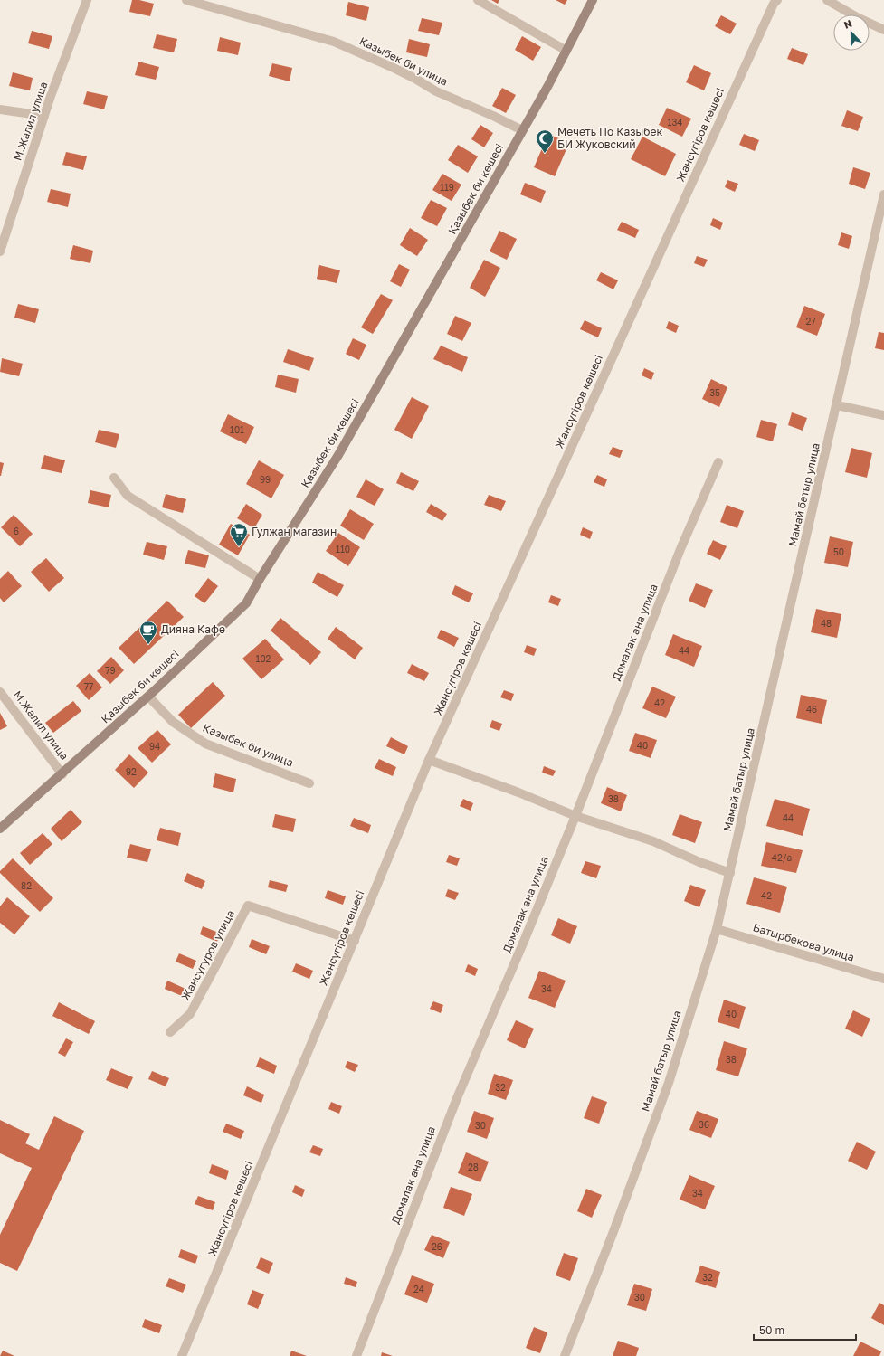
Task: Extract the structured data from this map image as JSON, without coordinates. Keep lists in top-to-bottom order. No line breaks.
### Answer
{"streets":{"main road":["Қазыбек би көшесі"],"street":["Казыбек би улица","М.Жалил улица","Жансүгіров көшесі","Мамай батыр улица","Домалак ана улица","Батырбекова улица","Жансугуров улица"]},"crossings":[["Казыбек би улица","Қазыбек би көшесі"],["М.Жалил улица","Қазыбек би көшесі"],["Жансүгіров көшесі","Жансугуров улица"],["Мамай батыр улица","Батырбекова улица"]],"places":{"mosque":["Мечеть По Казыбек БИ Жуковский"],"supermarket":["Гулжан магазин"],"cafe":["Дияна Кафе"]},"house_numbers":["134","119","27","35","101","99","6","110","50","48","44","102","79","77","42","46","40","94","92","38","44","42/а","82","42","34","40","38","32","36","30","28","34","26","32","24","30"],"scale_bar":"50 m","north":"top"}
